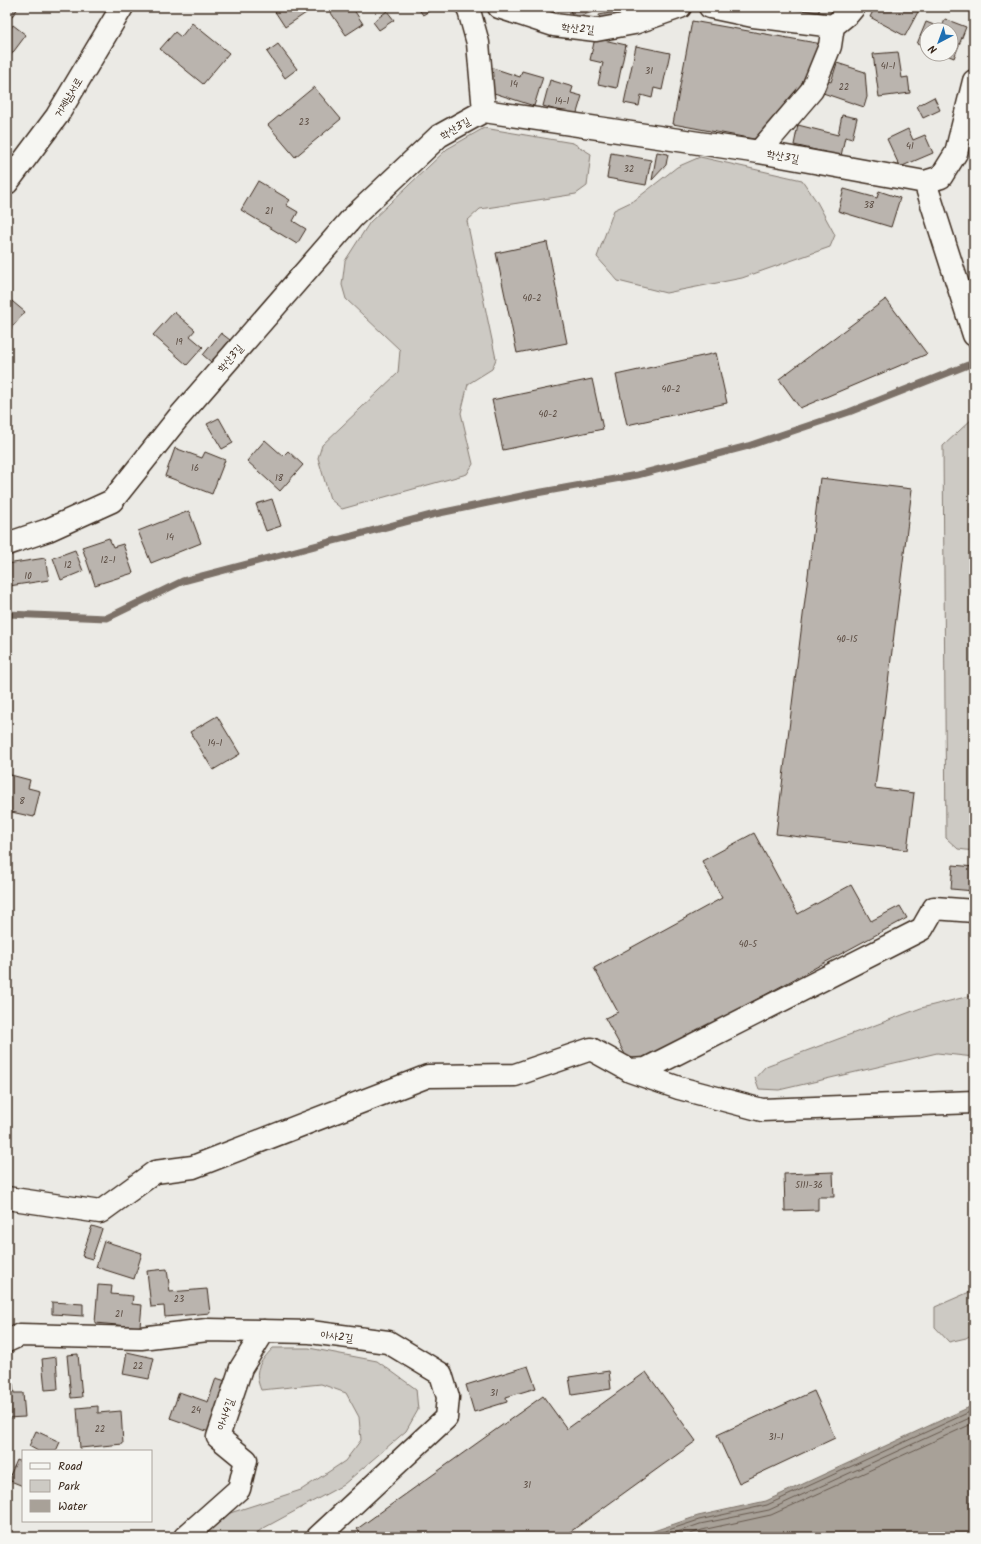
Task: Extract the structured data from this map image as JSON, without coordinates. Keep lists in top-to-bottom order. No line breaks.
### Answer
{"streets":{"street":["학산2길","거제남서로","학산3길","아사2길","아사4길"]},"crossings":[["아사2길","아사4길"]],"house_numbers":["41-1","31","14","22","14-1","23","41","32","38","21","40-2","19","40-2","40-2","16","18","14","12-1","12","10","40-15","14-1","8","40-5","5111-36","23","21","22","31","24","22","31-1","31"],"legend":["Road","Park","Water"],"north":"bottom left"}
